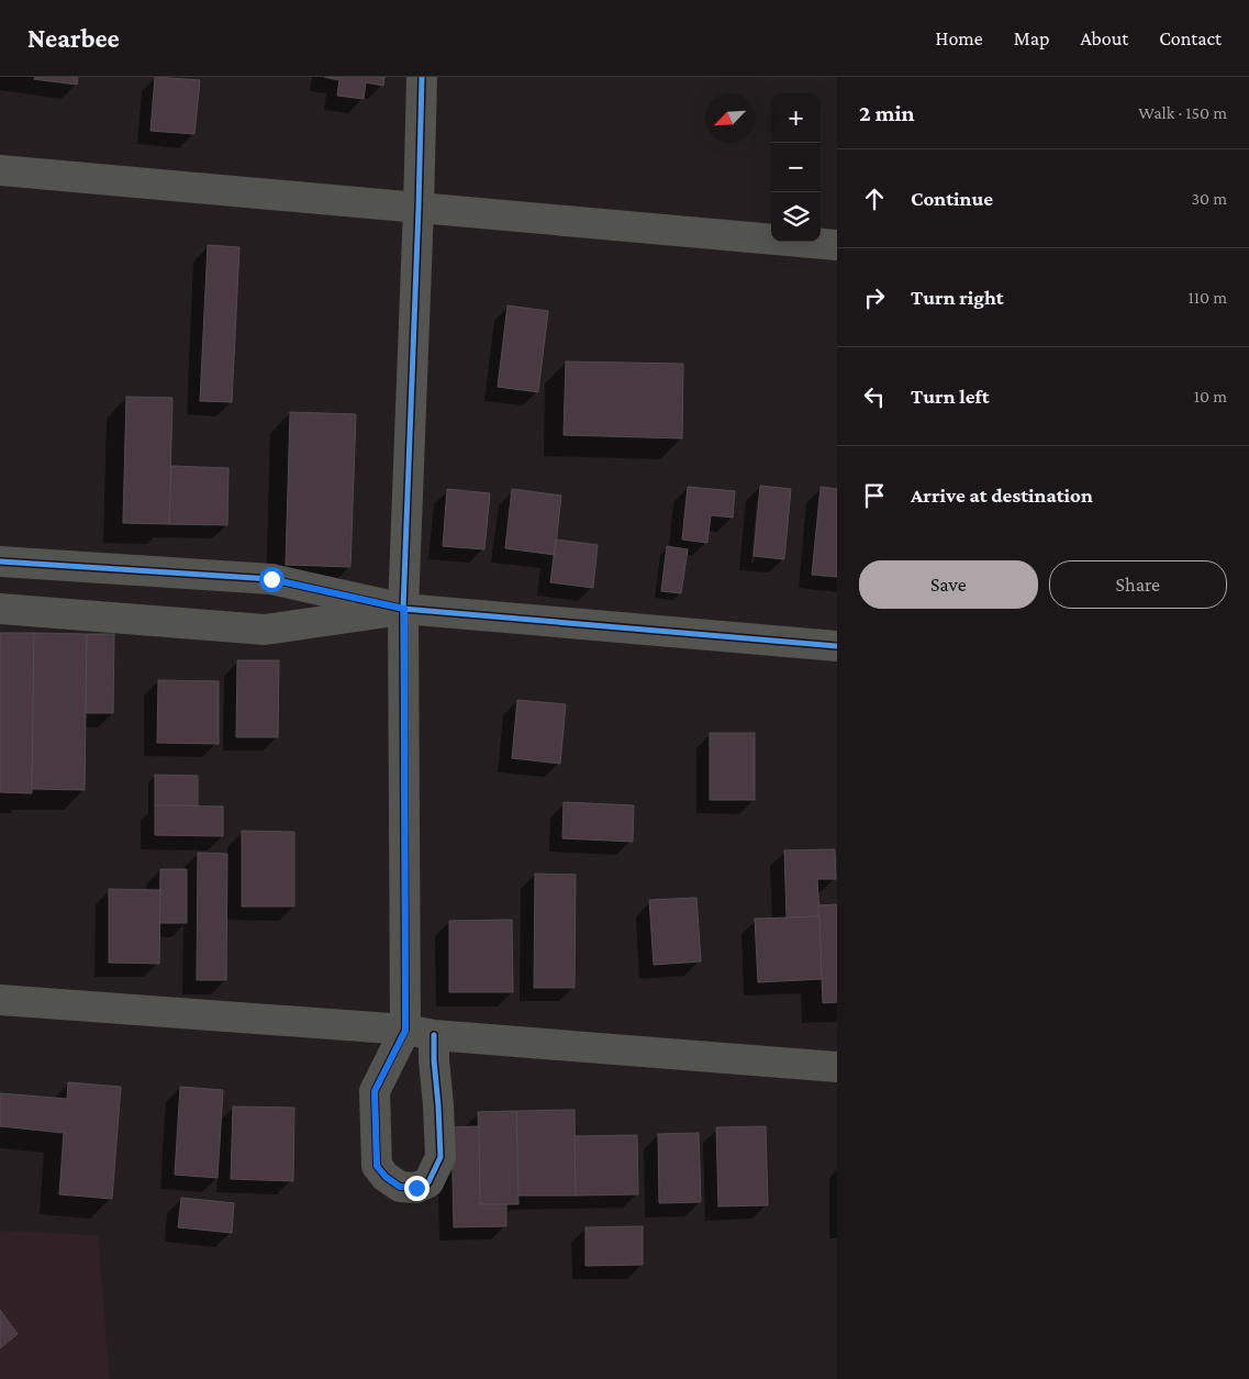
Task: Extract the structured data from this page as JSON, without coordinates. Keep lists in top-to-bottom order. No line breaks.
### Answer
{"north":"bottom left","page":{"header":"Nearbee","nav":["Home","Map","About","Contact"],"heading":["2 min","Walk · 150 m"],"map_buttons":["+","−"],"list":[["Continue","30 m"],["Turn right","110 m"],["Turn left","10 m"],"Arrive at destination"],"buttons":["Save","Share"]}}
